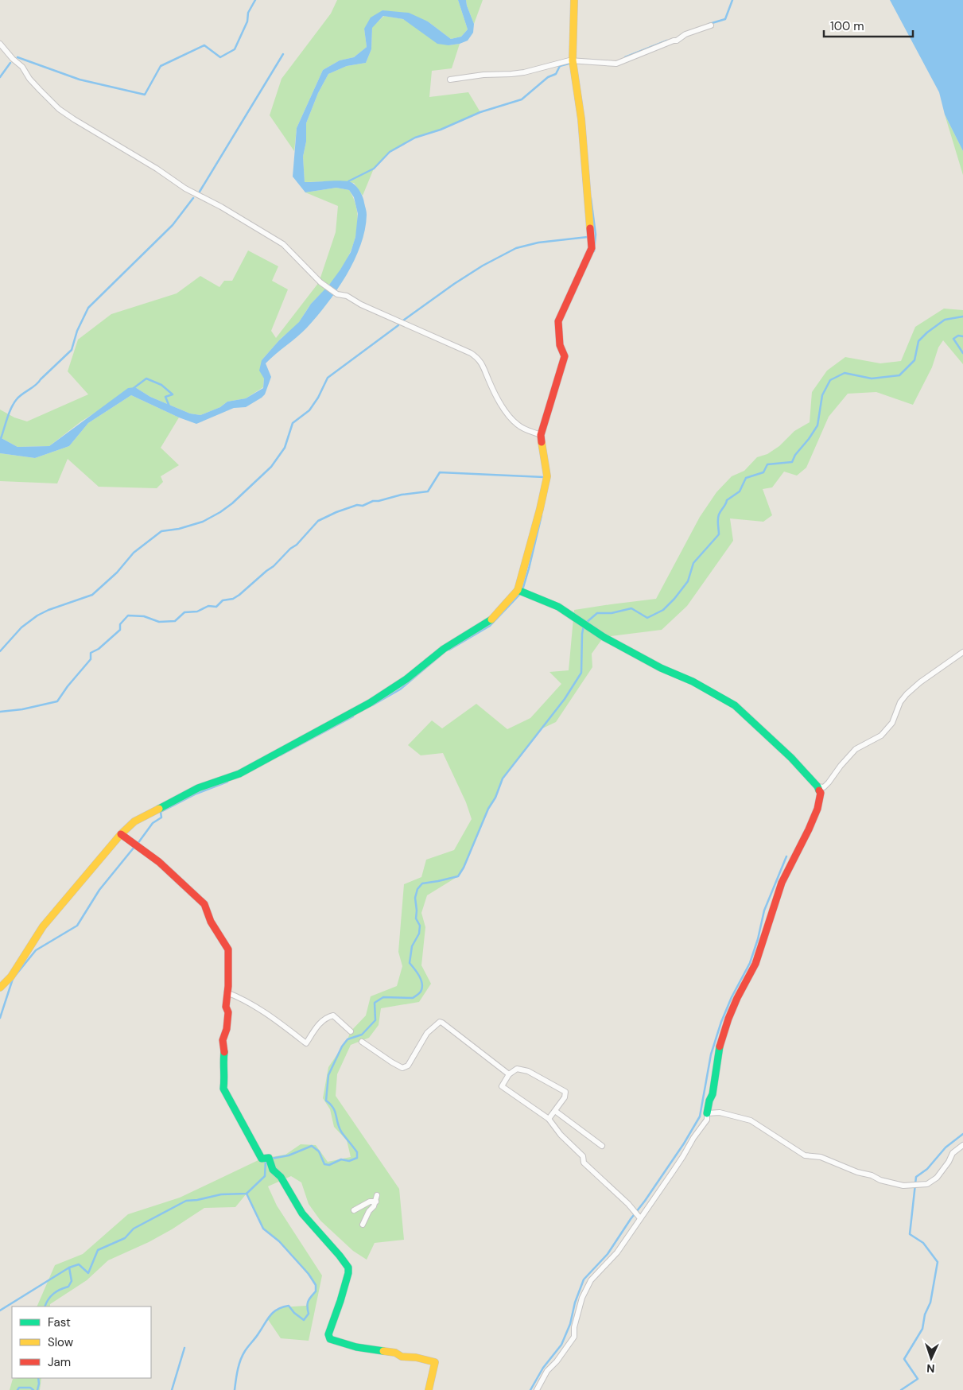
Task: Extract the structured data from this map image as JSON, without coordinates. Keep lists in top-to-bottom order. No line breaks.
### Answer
{"legend":["Fast","Slow","Jam"],"scale_bar":"100 m","north":"bottom"}
